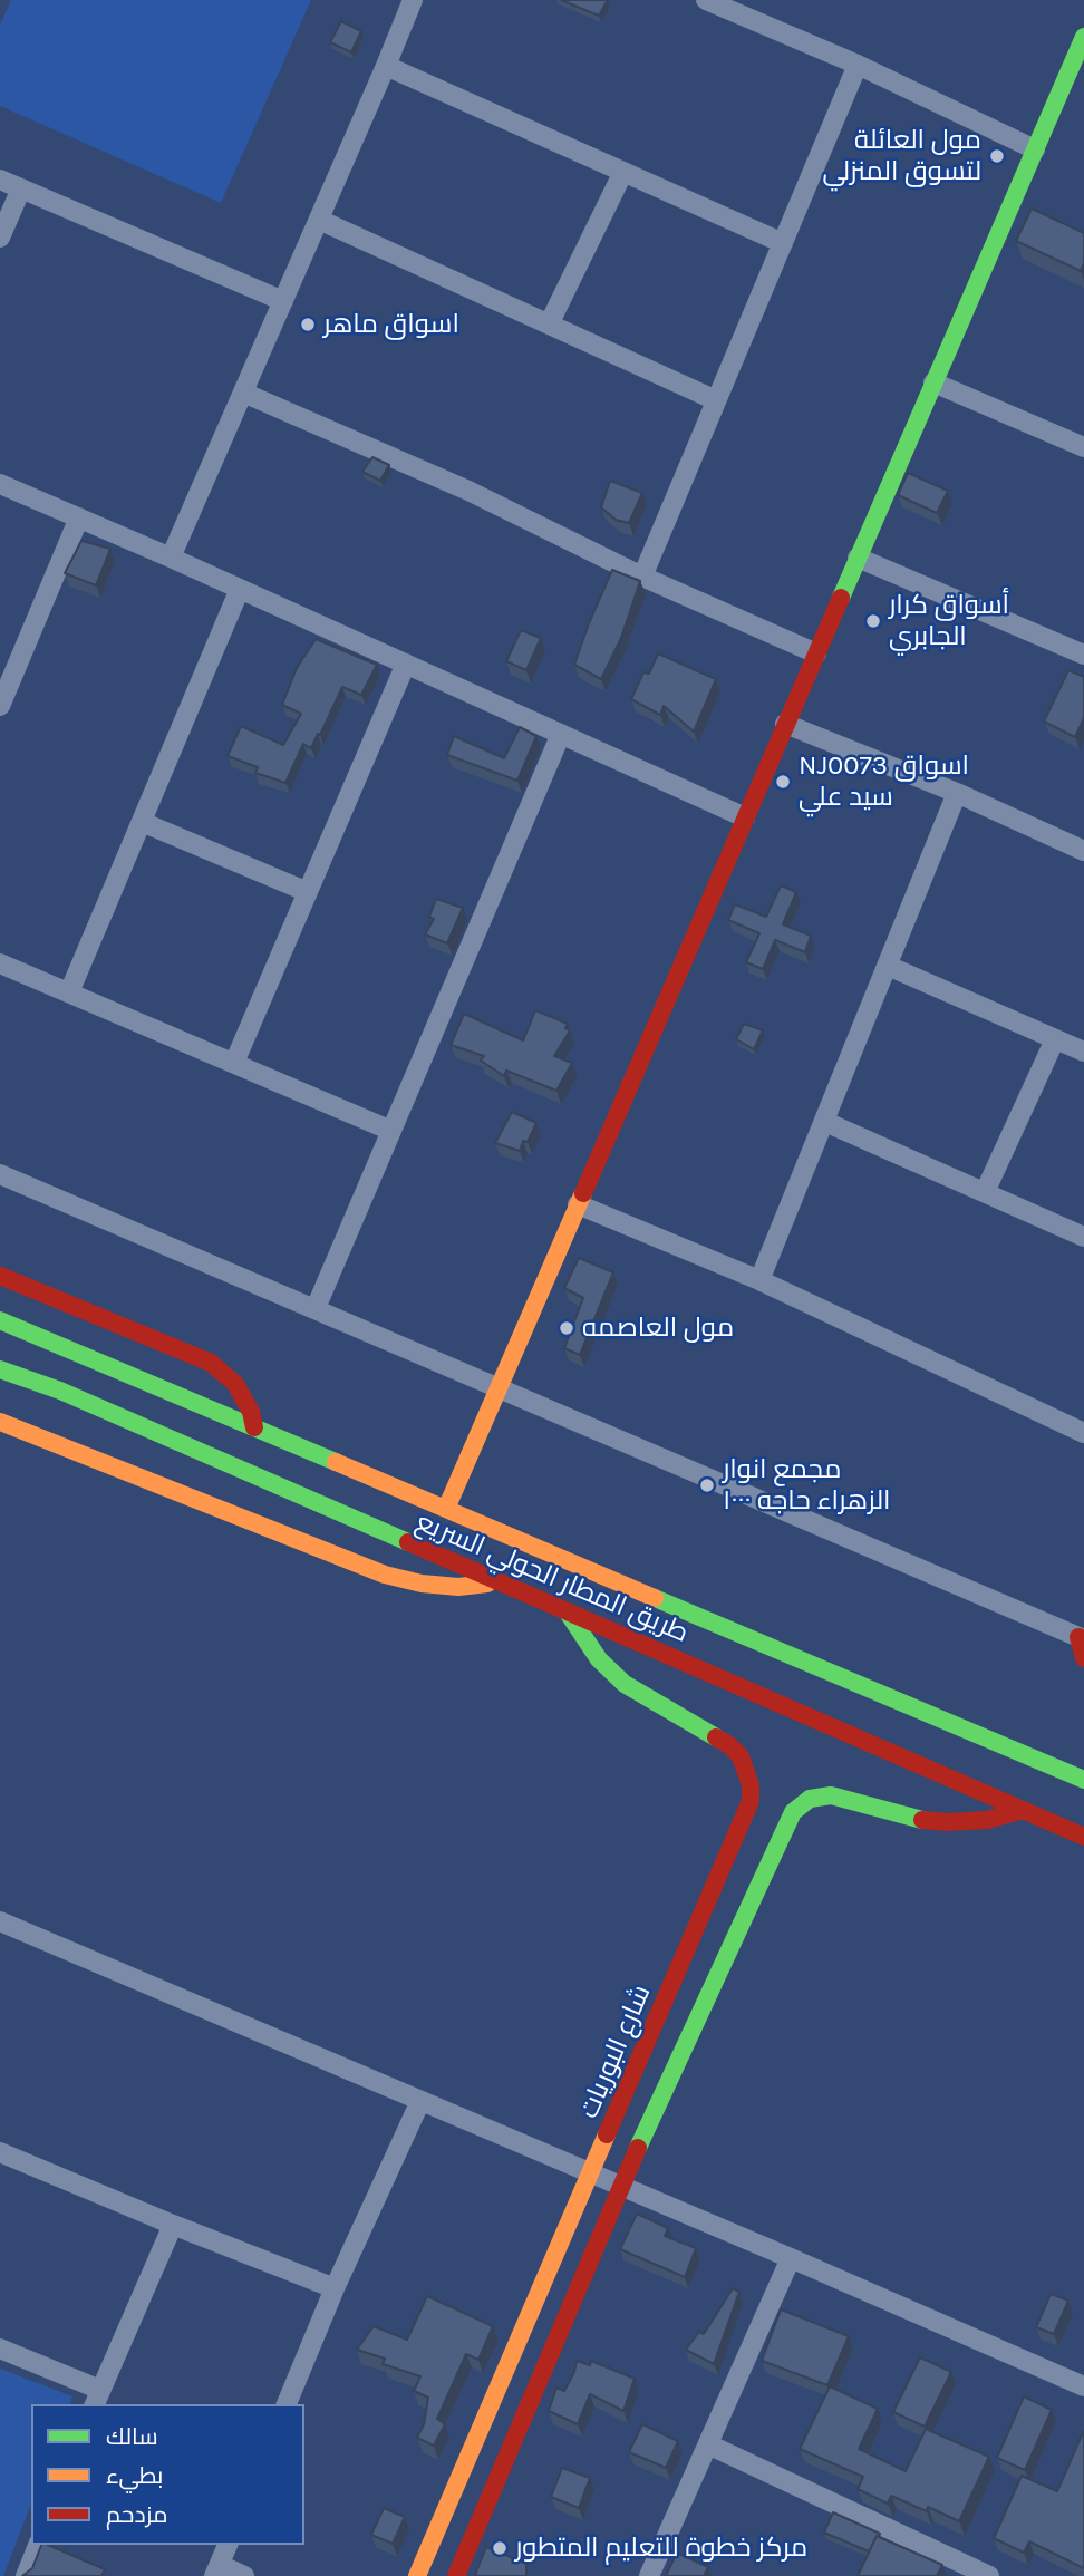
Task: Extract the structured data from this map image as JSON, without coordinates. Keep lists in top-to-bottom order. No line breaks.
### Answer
{"streets":{"main road":["طريق المطار الحولي السريع","شارع البوريات"]},"crossings":[["طريق المطار الحولي السريع","شارع البوريات"]],"places":["مول العائلة لتسوق المنزلي","اسواق ماهر","أسواق كرار الجابري","NJ0073 اسواق سيد علي","مول العاصمه","مجمع انوار الزهراء حاجه ١٠٠٠","مركز خطوة للتعليم المتطور"],"legend":["سالك","بطيء","مزدحم"]}
